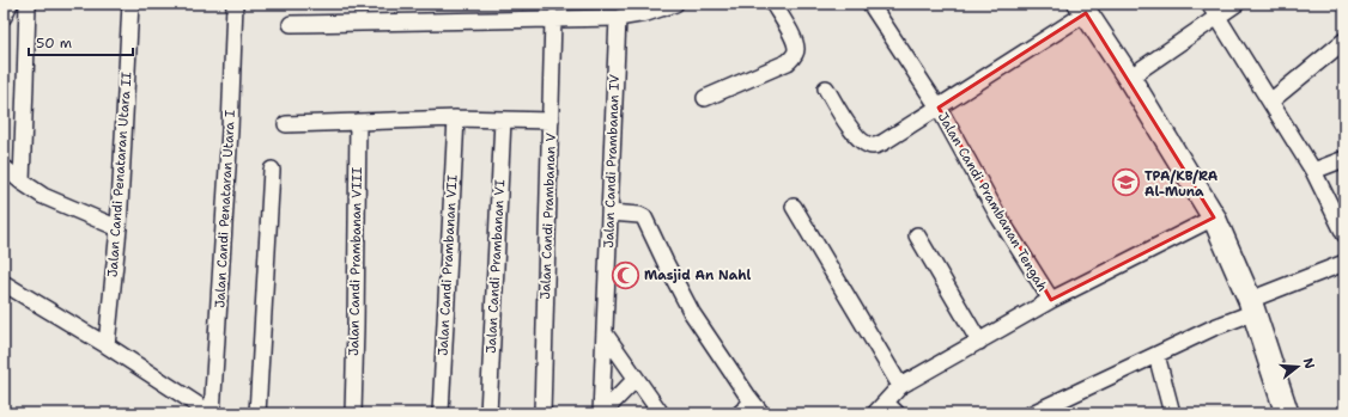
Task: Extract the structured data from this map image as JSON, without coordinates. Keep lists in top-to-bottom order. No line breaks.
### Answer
{"streets":{"street":["Jalan Candi Prambanan IV","Jalan Candi Penataran Utara II","Jalan Candi Prambanan Tengah","Jalan Candi Penataran Utara I","Jalan Candi Prambanan V","Jalan Candi Prambanan VIII","Jalan Candi Prambanan VII","Jalan Candi Prambanan VI"]},"places":{"school or university":["TPA/KB/RA Al-Muna"],"mosque":["Masjid An Nahl"]},"scale_bar":"50 m","north":"right"}
